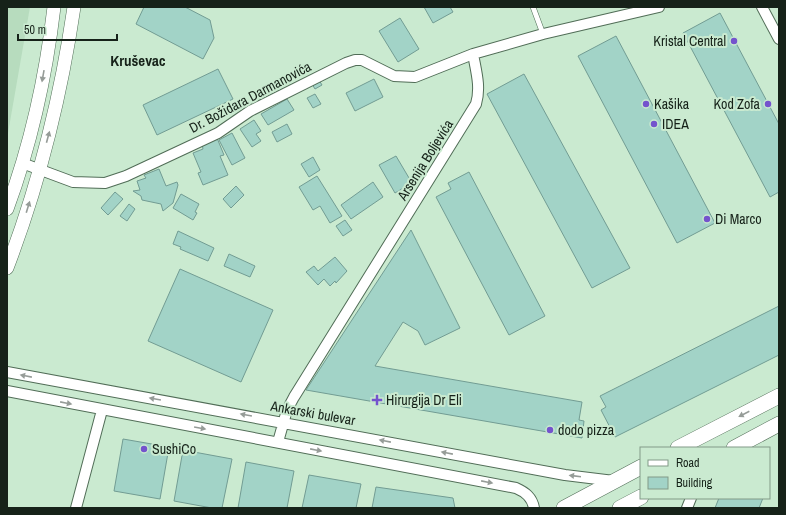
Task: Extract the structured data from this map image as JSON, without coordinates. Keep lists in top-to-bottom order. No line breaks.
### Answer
{"streets":{"street":["Dr. Božidara Darmanovića","Arsenija Boljevića","Ankarski bulevar"]},"crossings":[["Dr. Božidara Darmanovića","Arsenija Boljevića"],["Arsenija Boljevića","Ankarski bulevar"]],"districts":["Kruševac"],"places":{"other":["Kristal Central","Kašika","Kod Zofa","IDEA","Di Marco","dodo pizza","SushiCo"],"health":["Hirurgija Dr Eli"]},"legend":["Road","Building"],"scale_bar":"50 m"}
